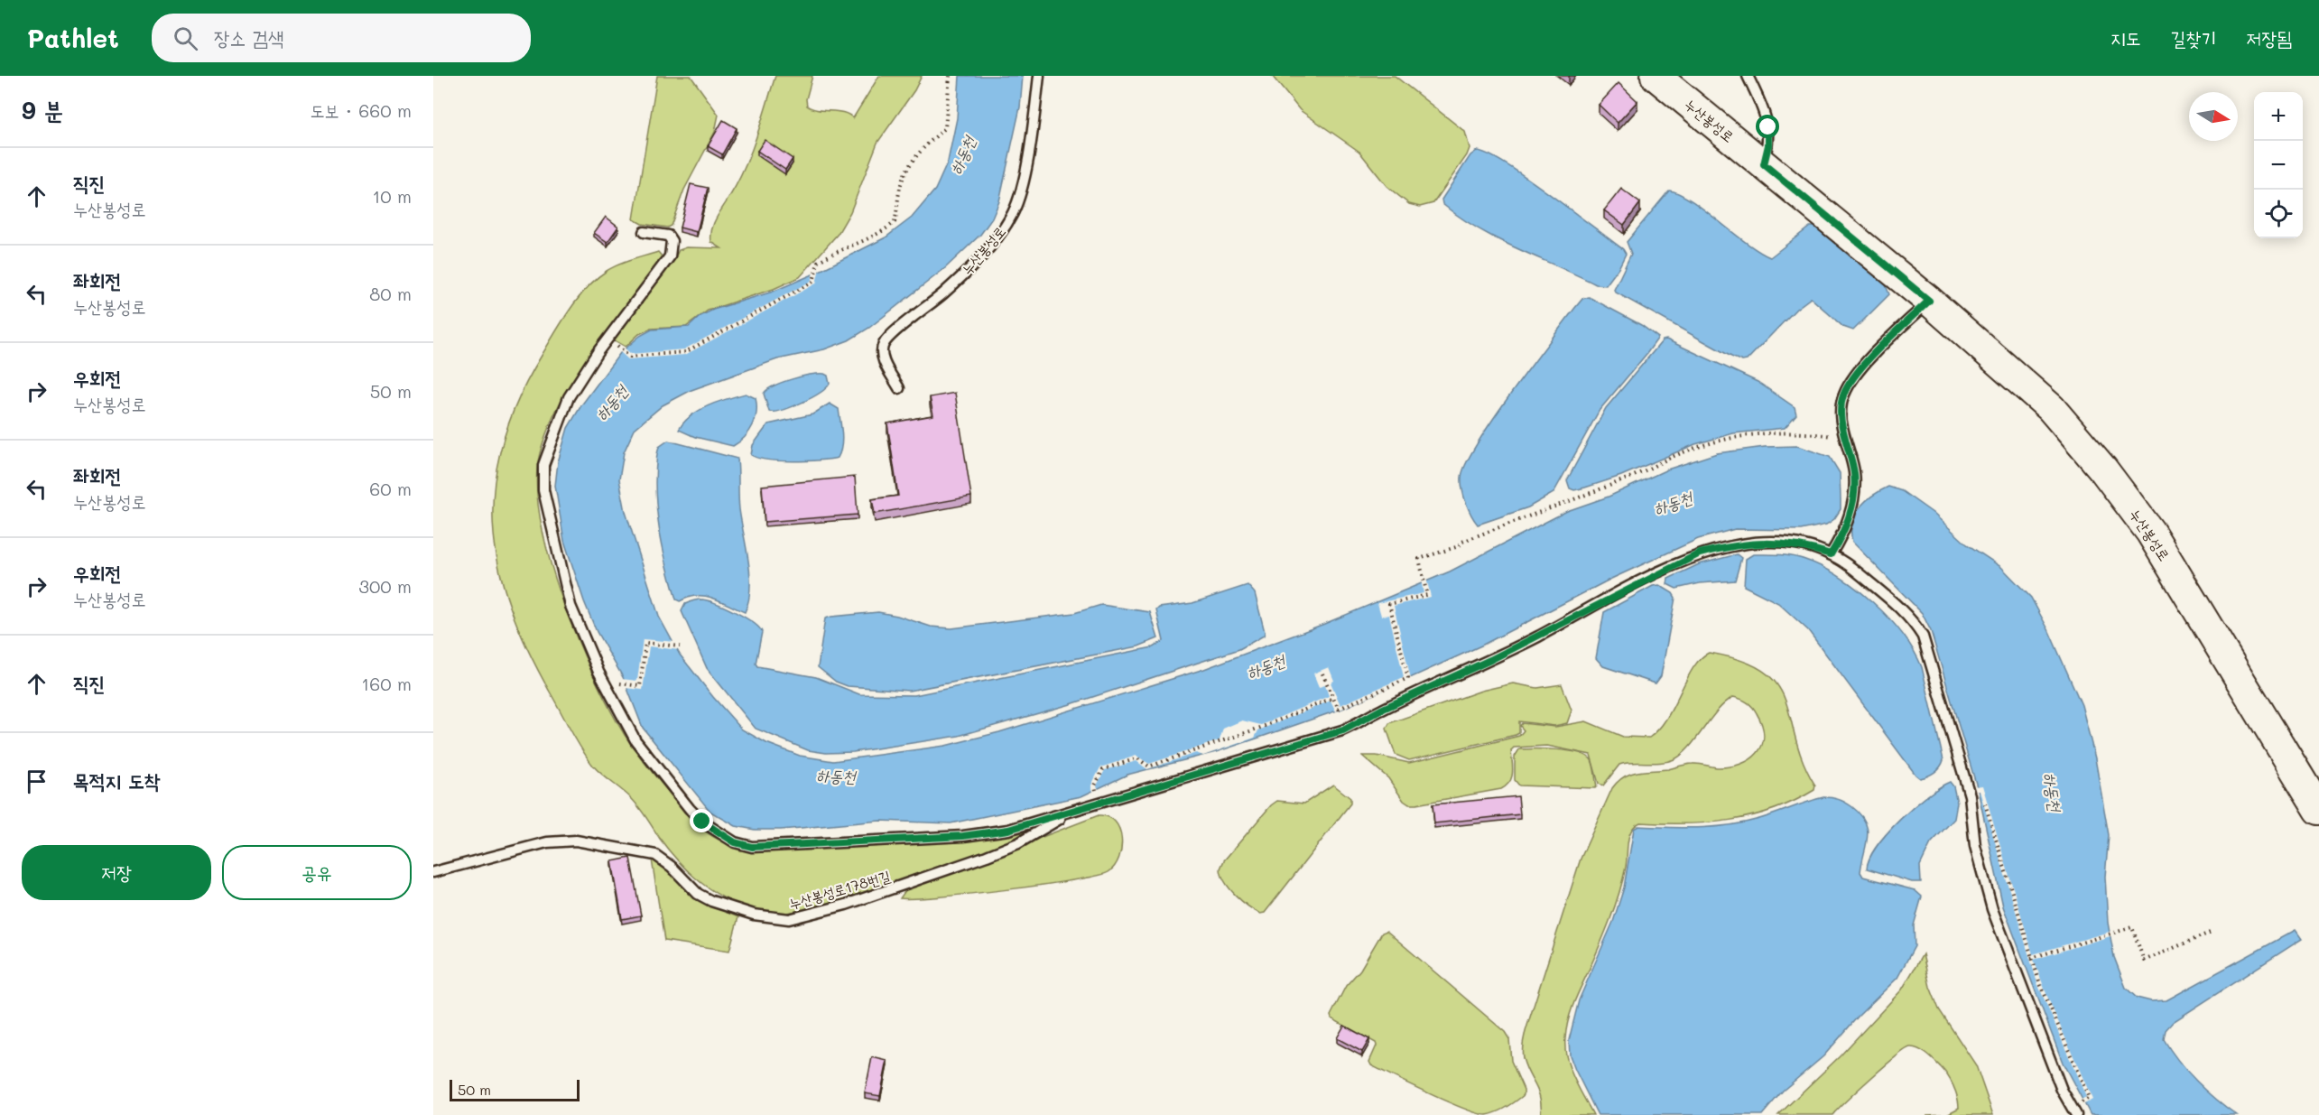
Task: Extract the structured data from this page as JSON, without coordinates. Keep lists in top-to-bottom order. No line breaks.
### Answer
{"streets":{"street":["누산봉성로"],"lane":["누산봉성로178번길"]},"water":["하동천"],"scale_bar":"50 m","north":"right","page":{"header":"Pathlet","search":"장소 검색","nav":["지도","길찾기","저장됨"],"heading":["9 분","도보 · 660 m"],"map_buttons":["+","−"],"list":[["직진","누산봉성로","10 m"],["좌회전","누산봉성로","80 m"],["우회전","누산봉성로","50 m"],["좌회전","누산봉성로","60 m"],["우회전","누산봉성로","300 m"],["직진","160 m"],"목적지 도착"],"buttons":["저장","공유"],"scale":"50 m"}}
